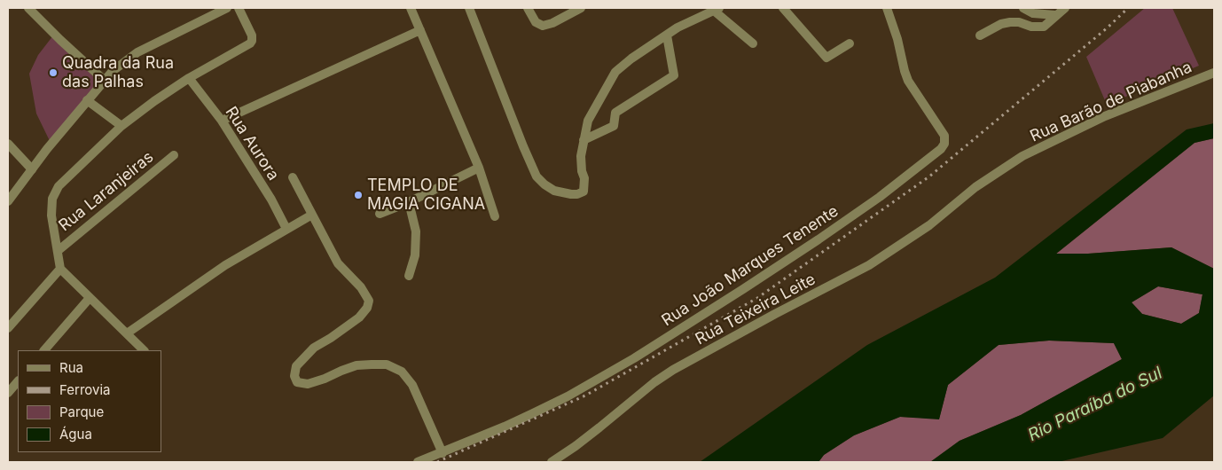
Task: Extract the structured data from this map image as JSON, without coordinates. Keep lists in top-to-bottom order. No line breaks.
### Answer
{"streets":{"street":["Rua Barão de Piabanha","Rua Aurora","Rua Laranjeiras","Rua João Marques Tenente","Rua Teixeira Leite"]},"crossings":[["Rua Barão de Piabanha","Rua Teixeira Leite"]],"water":["Rio Paraíba do Sul"],"places":["Quadra da Rua das Palhas","TEMPLO DE MAGIA CIGANA"],"legend":["Rua","Ferrovia","Parque","Água"]}
